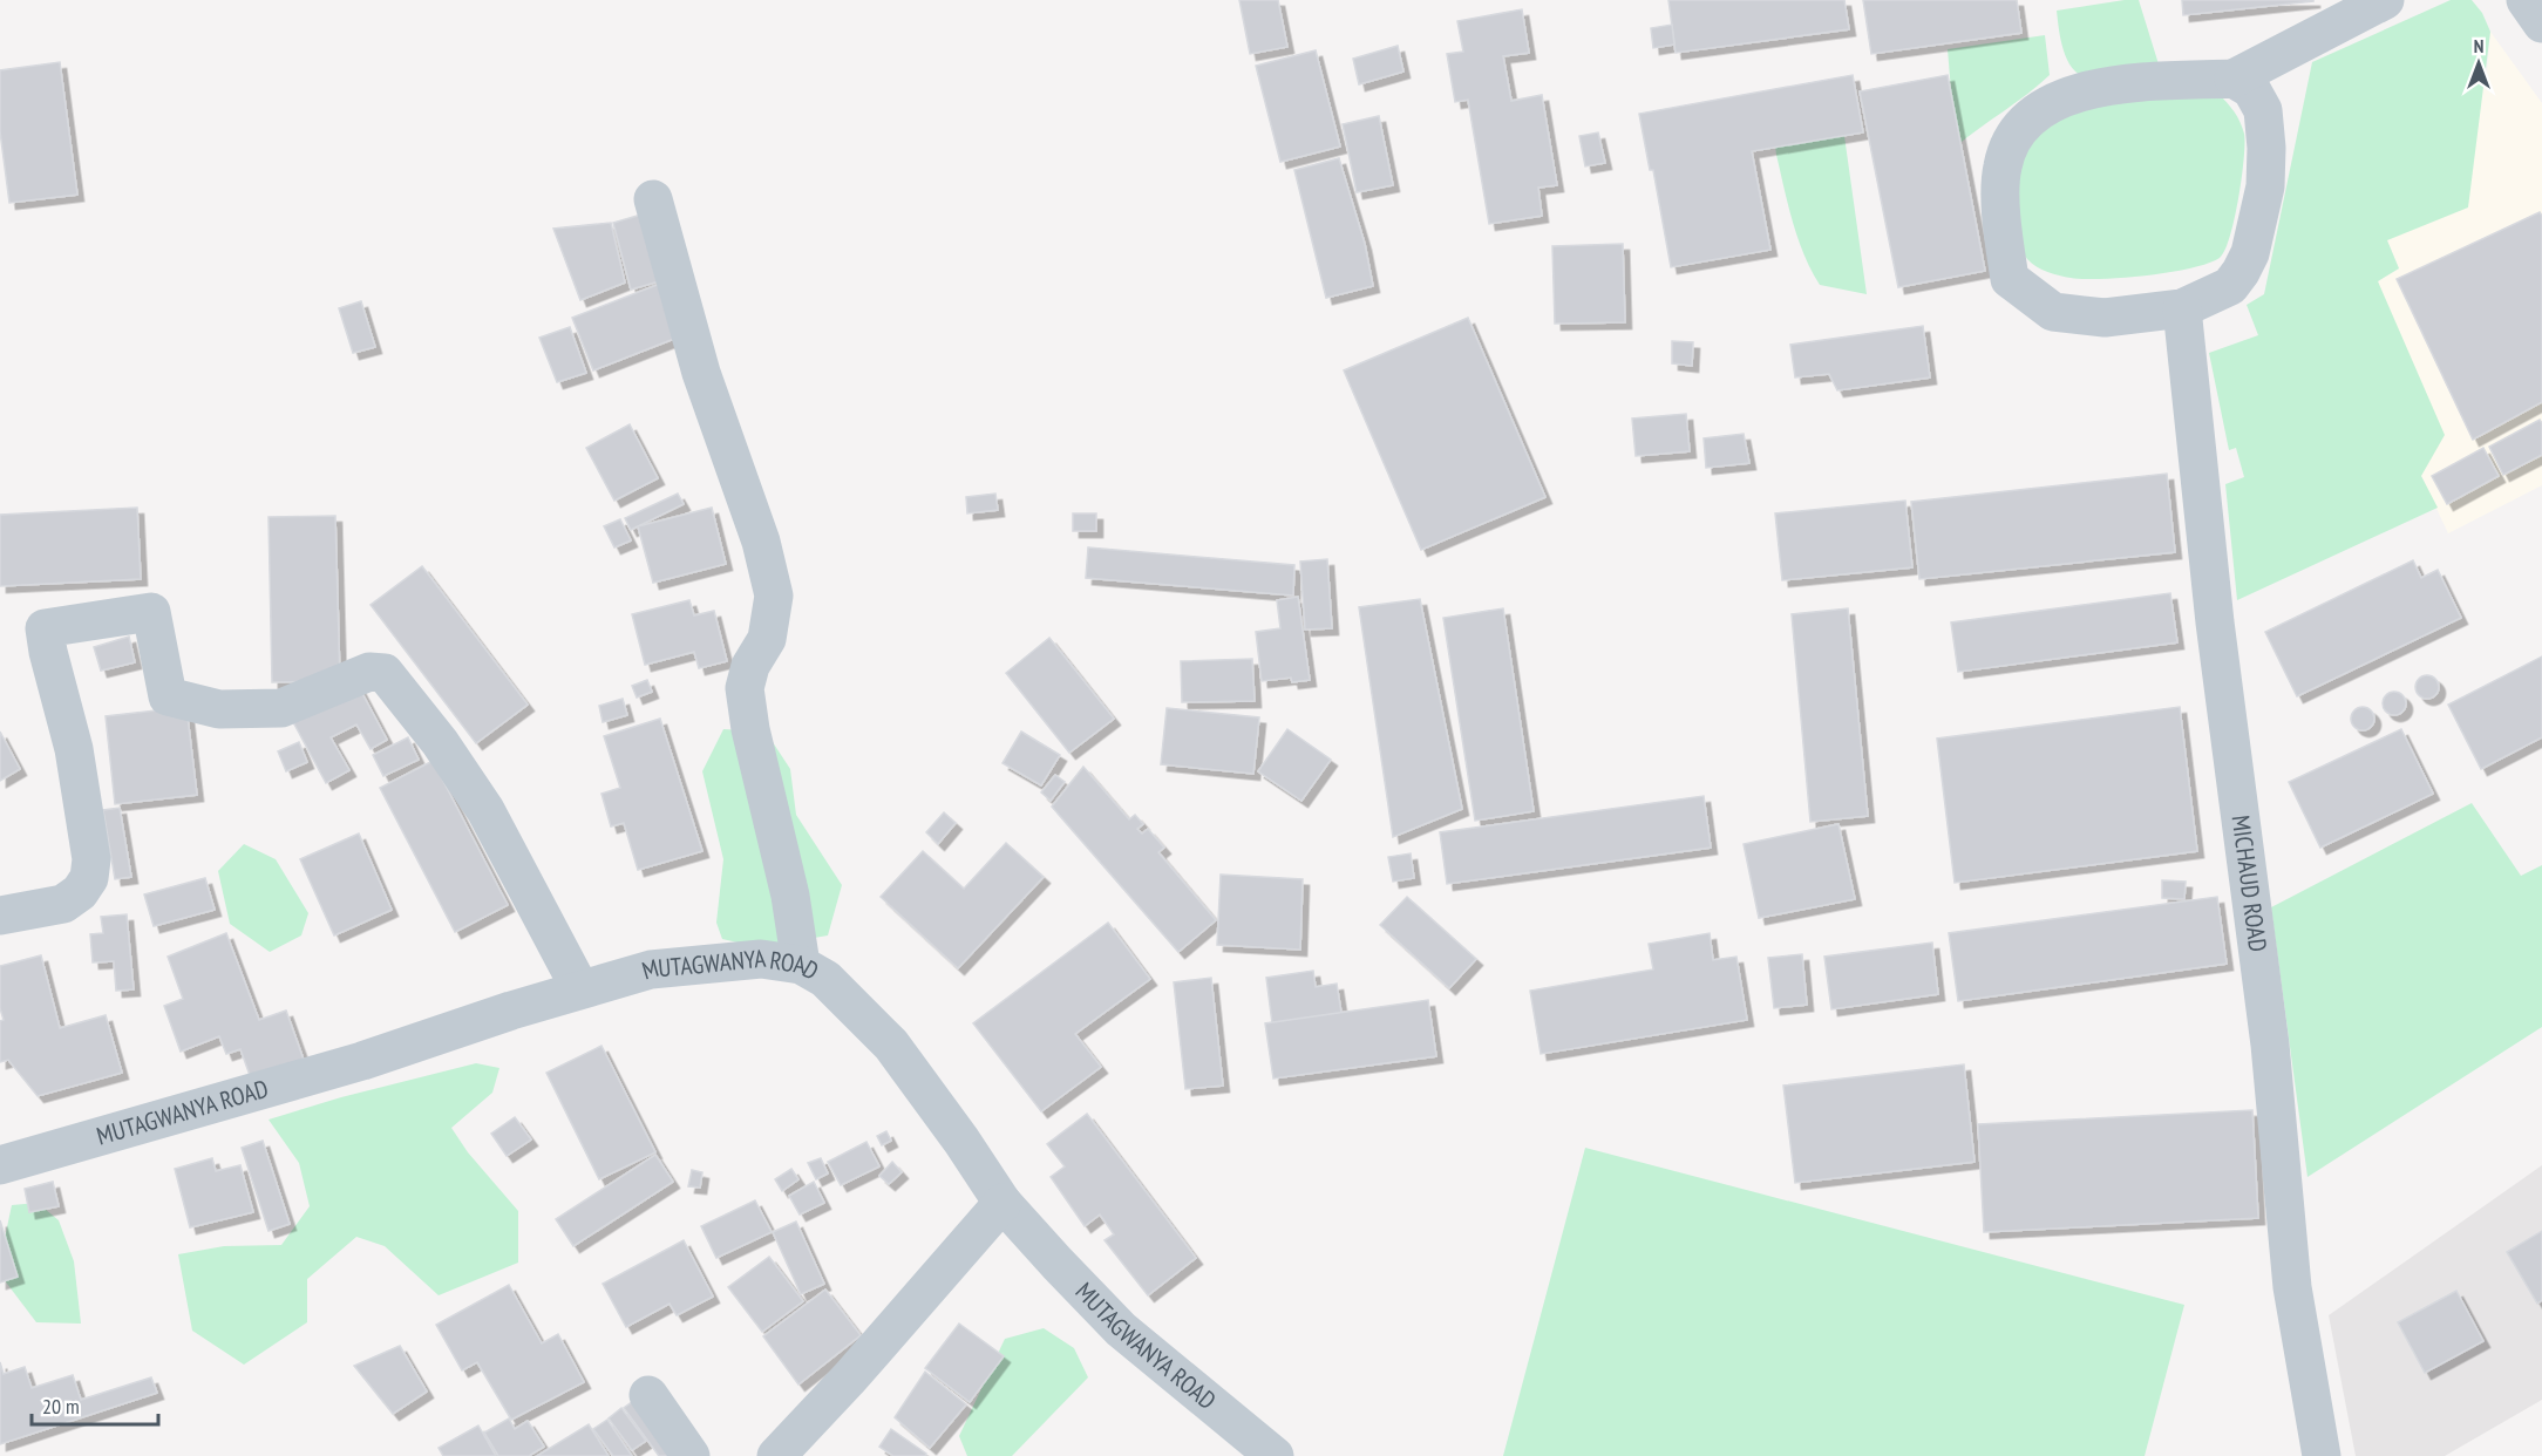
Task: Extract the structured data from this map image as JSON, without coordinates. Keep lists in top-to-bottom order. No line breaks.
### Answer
{"streets":{"street":["MICHAUD ROAD","MUTAGWANYA ROAD"]},"scale_bar":"20 m","north":"top"}
